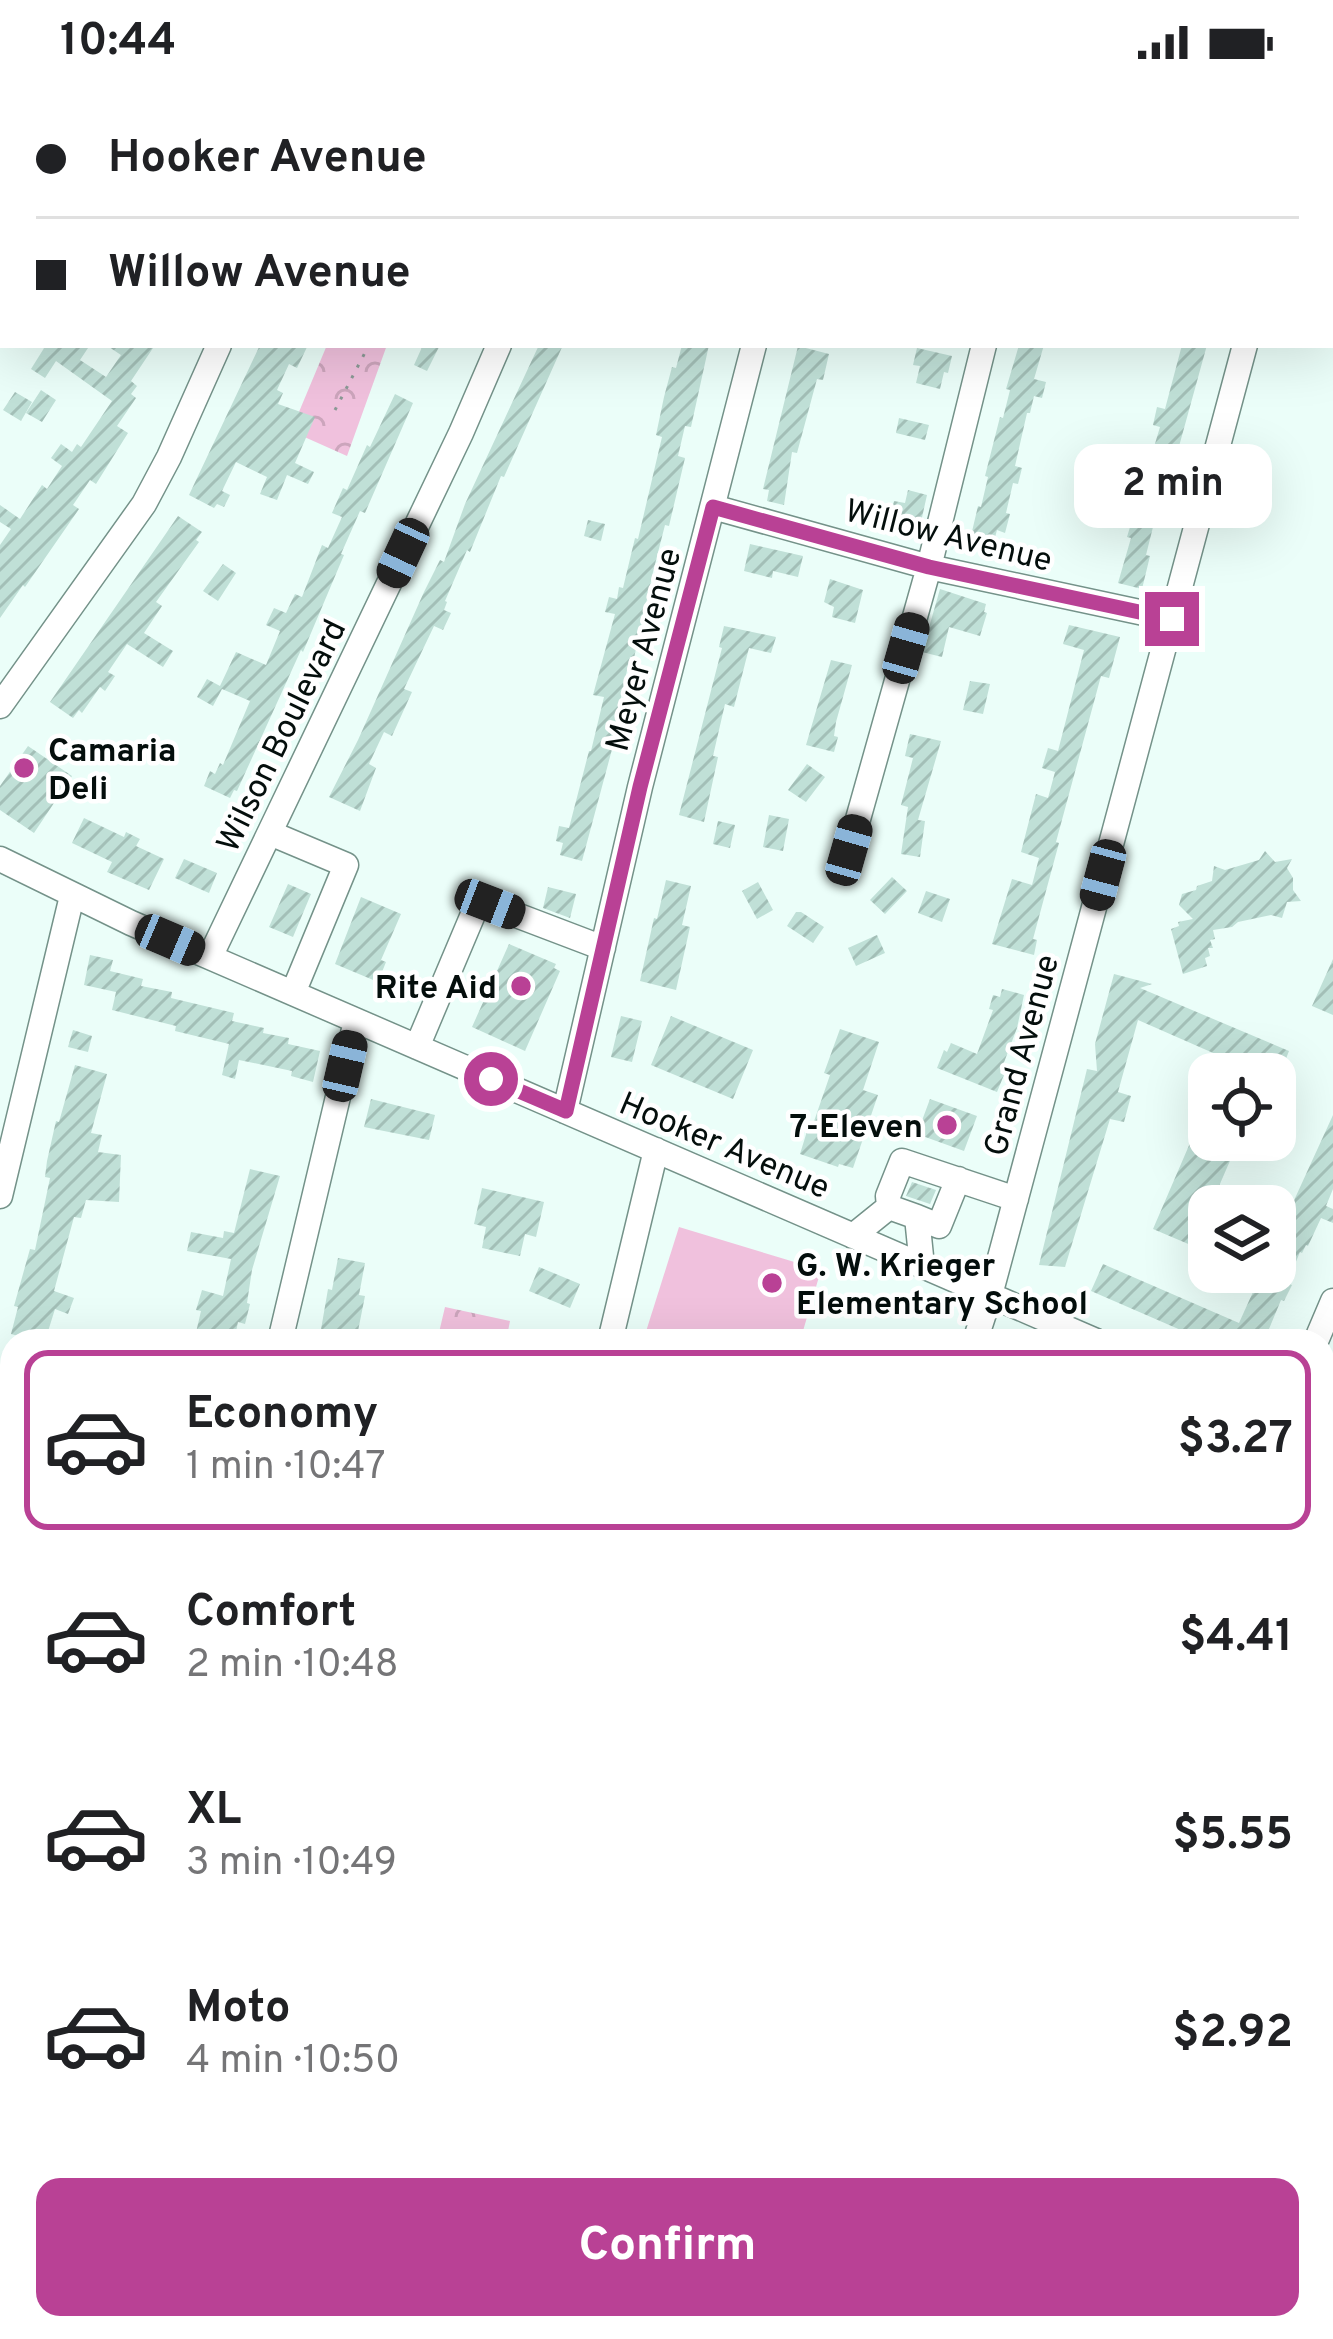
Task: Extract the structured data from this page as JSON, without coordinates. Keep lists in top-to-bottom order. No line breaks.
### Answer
{"streets":{"street":["Willow Avenue","Meyer Avenue","Wilson Boulevard","Grand Avenue","Hooker Avenue"]},"crossings":[["Willow Avenue","Meyer Avenue"],["Willow Avenue","Grand Avenue"],["Meyer Avenue","Hooker Avenue"],["Wilson Boulevard","Hooker Avenue"],["Grand Avenue","Hooker Avenue"]],"places":["Camaria Deli","Rite Aid","7-Eleven","G. W. Krieger Elementary School"],"page":{"status":"10:44","banner":["Hooker Avenue","Willow Avenue"],"bubble":"2 min","list":[{"name":"Economy","note":"1 min · 10:47","value":"$3.27"},{"name":"Comfort","note":"2 min · 10:48","value":"$4.41"},{"name":"XL","note":"3 min · 10:49","value":"$5.55"},{"name":"Moto","note":"4 min · 10:50","value":"$2.92"}],"buttons":"Confirm"}}
